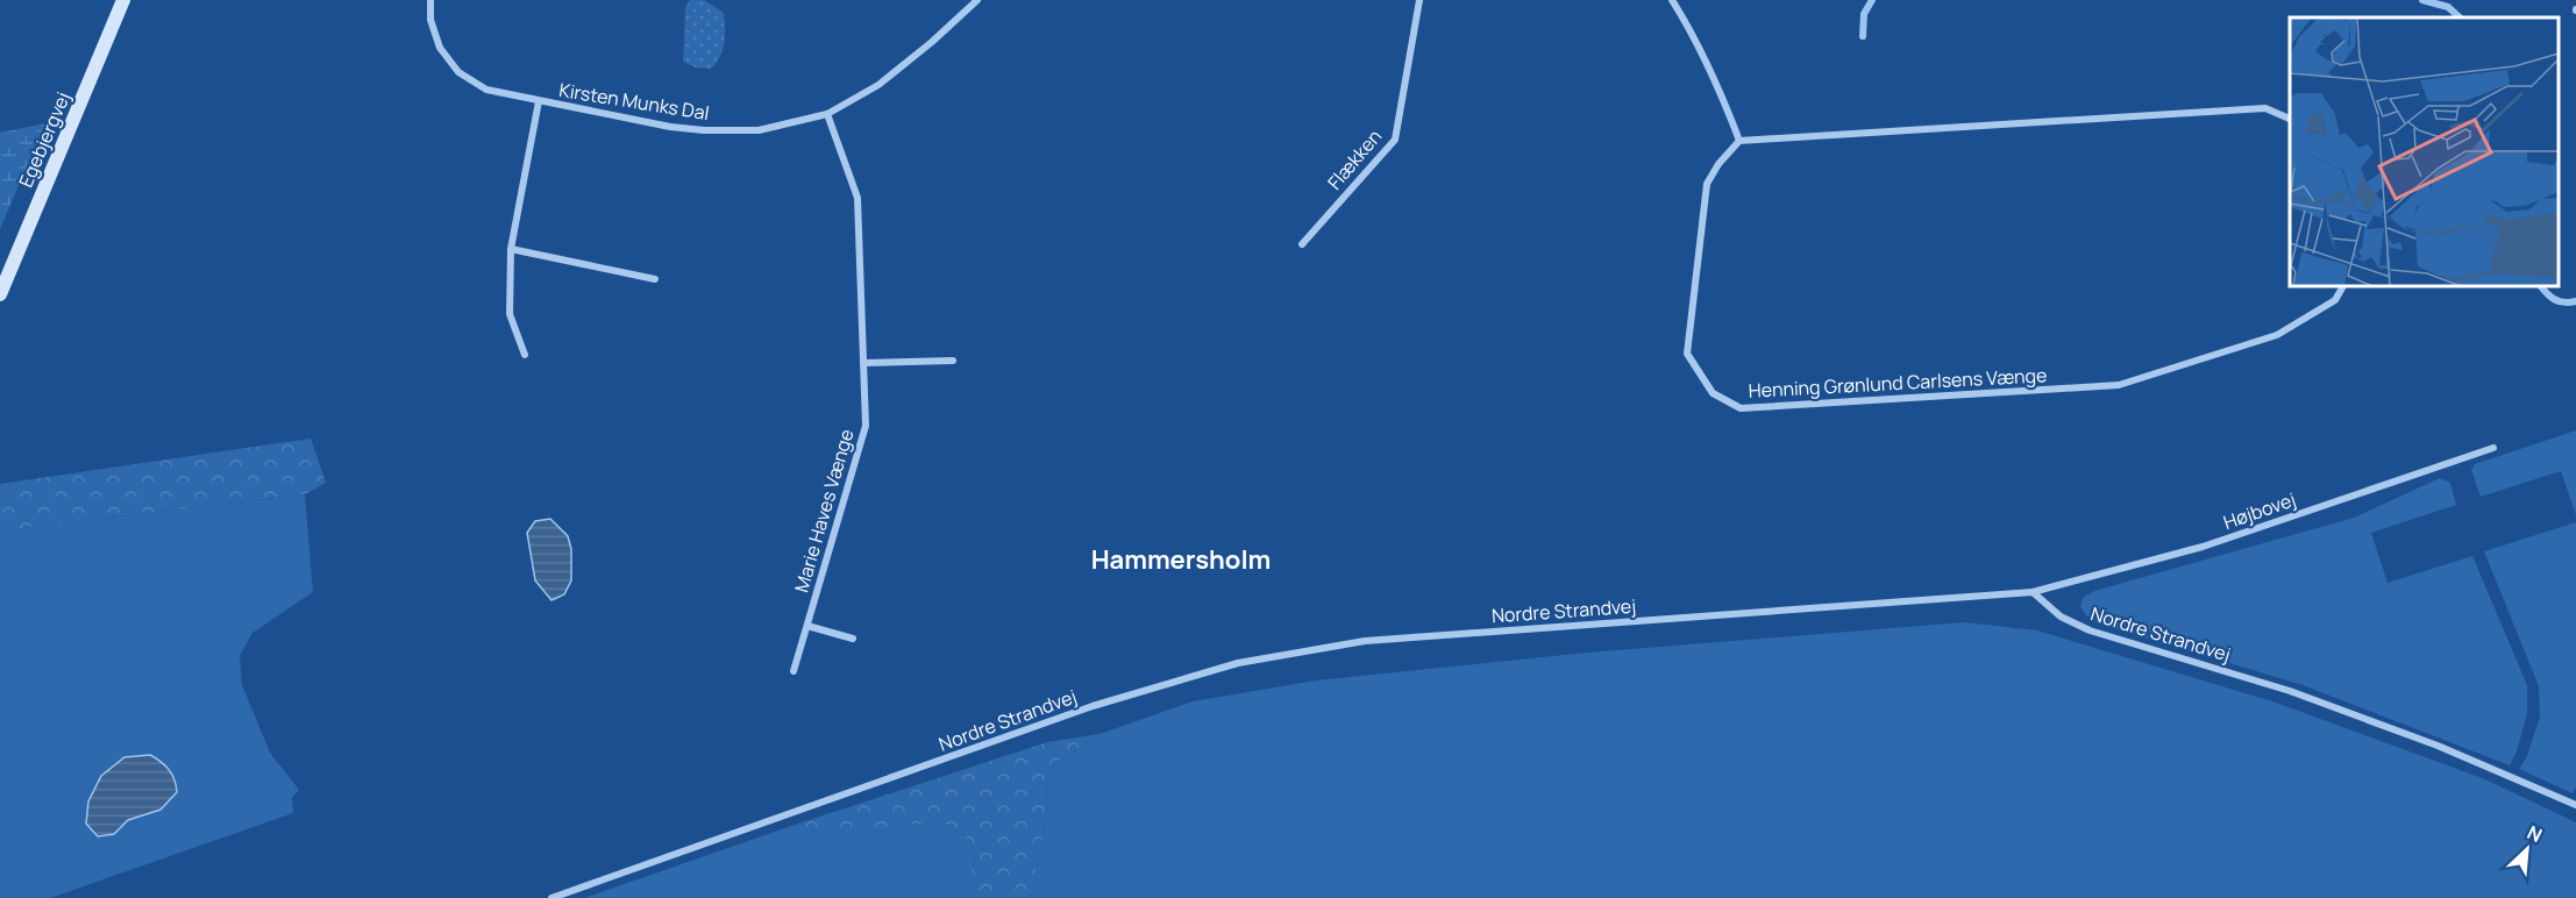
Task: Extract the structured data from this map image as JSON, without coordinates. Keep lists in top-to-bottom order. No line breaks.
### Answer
{"streets":{"street":["Kirsten Munks Dal","Egebjergvej","Flækken","Henning Grønlund Carlsens Vænge","Marie Haves Vænge","Højbovej","Nordre Strandvej"]},"crossings":[["Kirsten Munks Dal","Marie Haves Vænge"],["Højbovej","Nordre Strandvej"]],"districts":["Hammersholm"],"north":"top right"}
